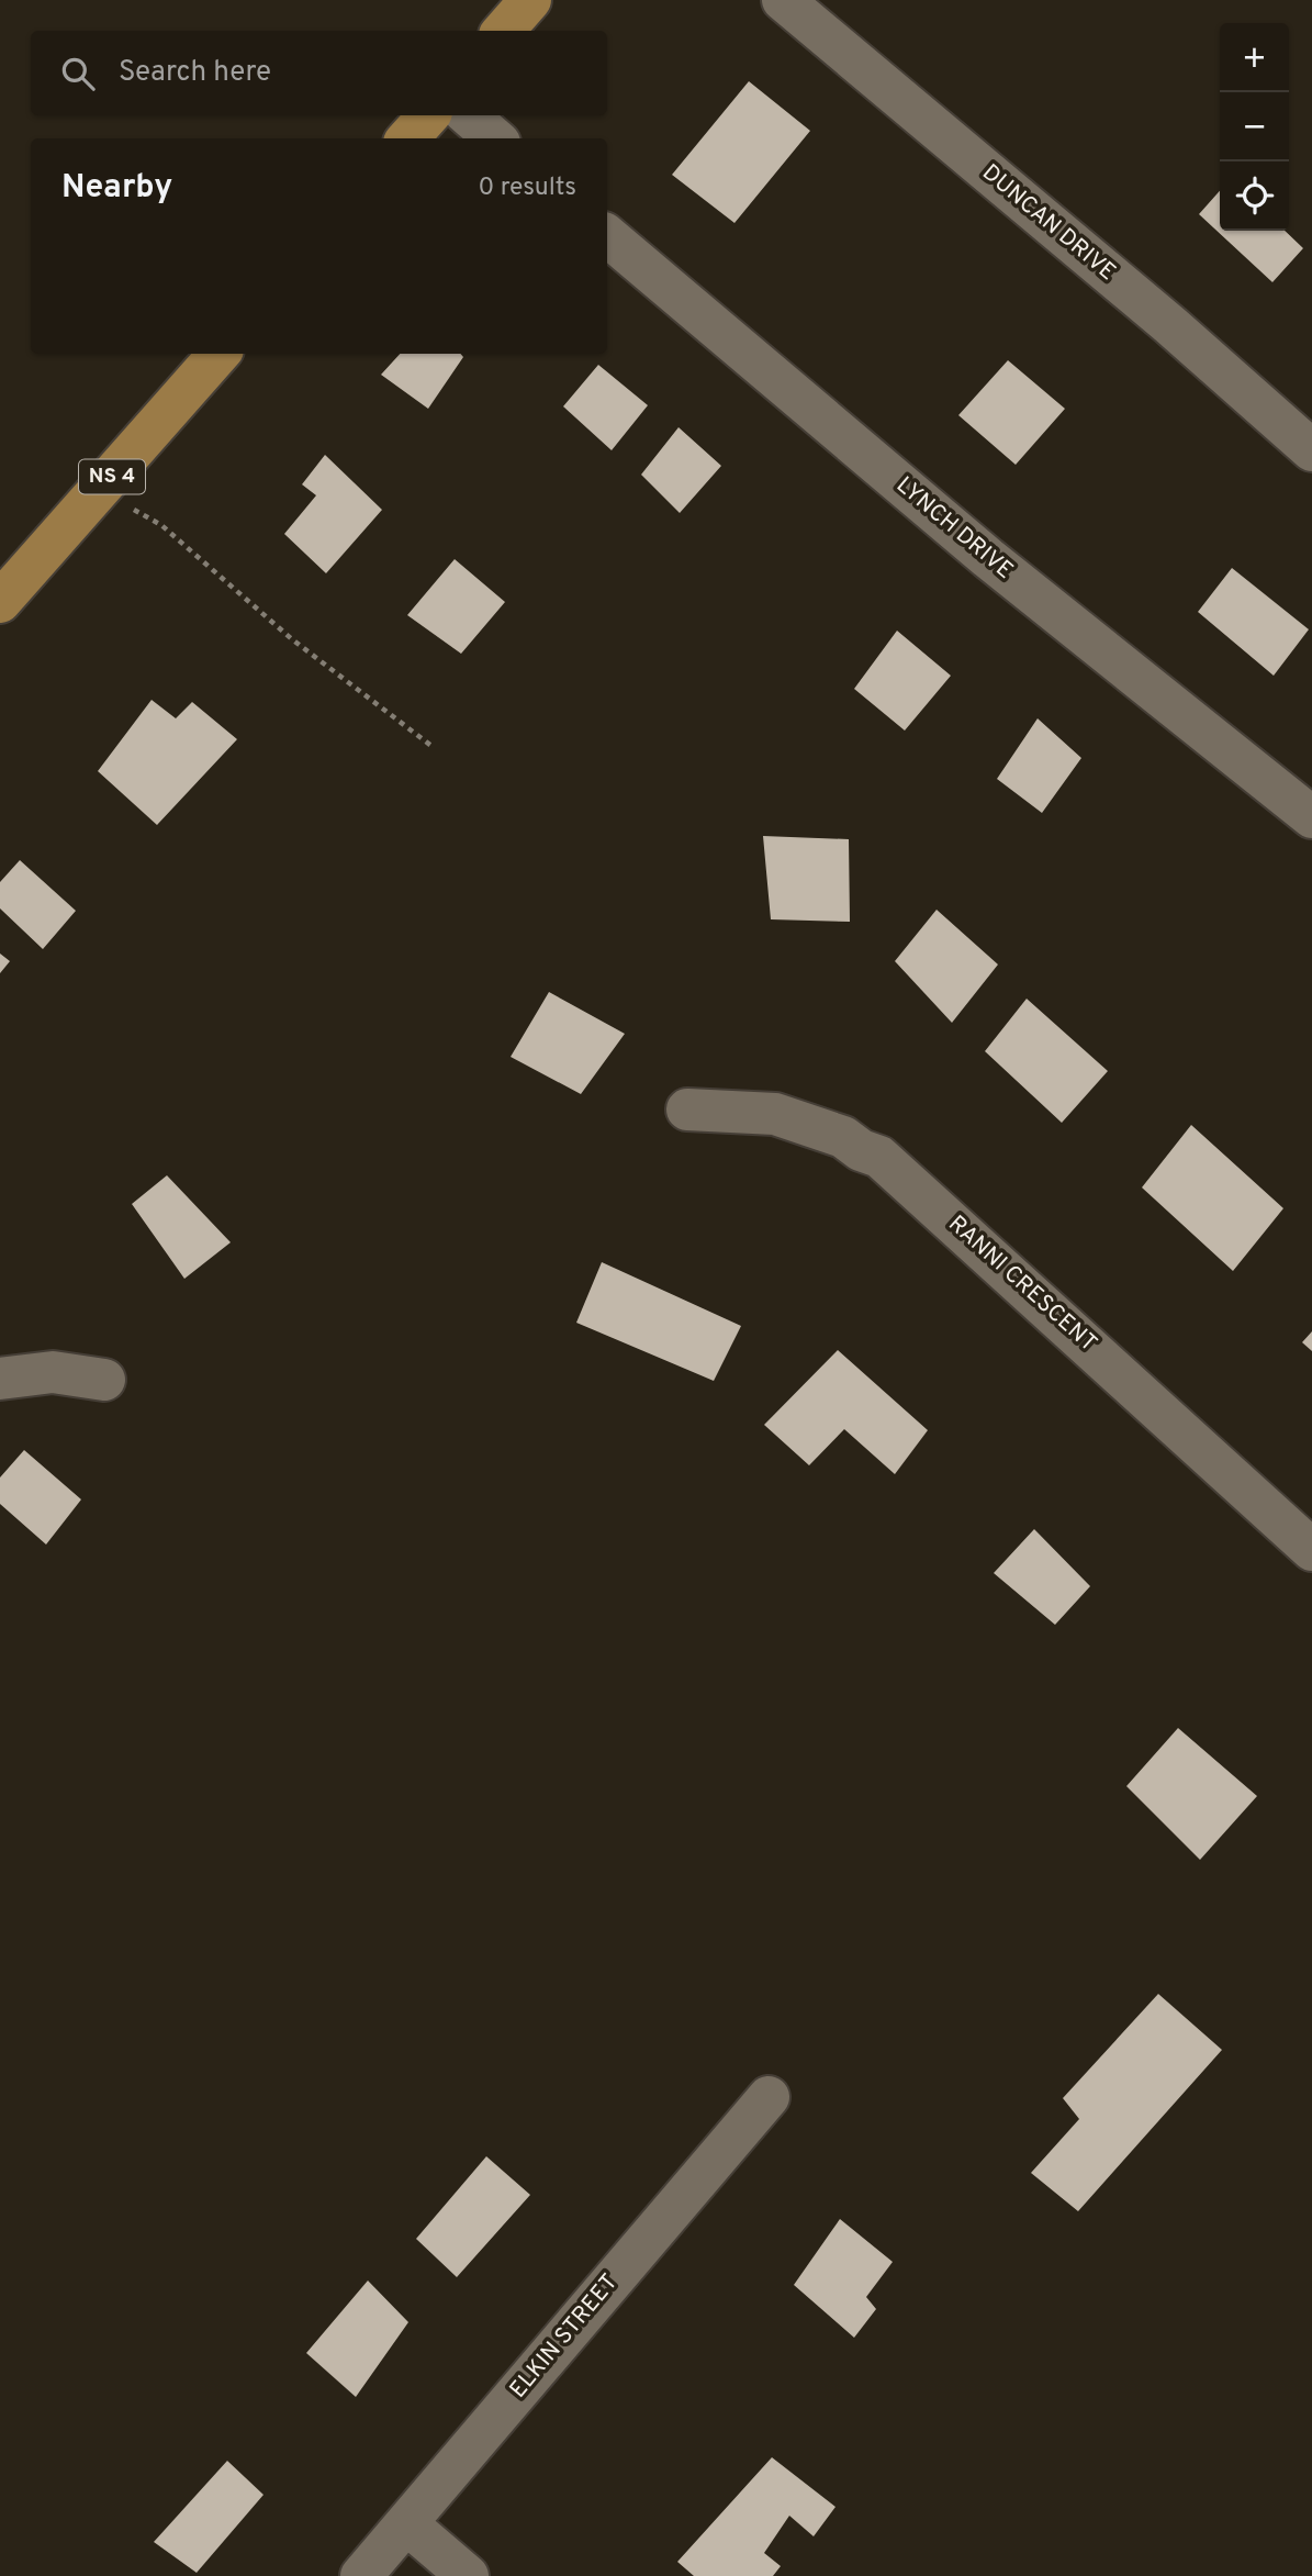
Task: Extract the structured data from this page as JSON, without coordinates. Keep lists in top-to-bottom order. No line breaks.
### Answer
{"streets":{"main road":["NS 4"],"street":["DUNCAN DRIVE","LYNCH DRIVE","RANNI CRESCENT","ELKIN STREET"]},"page":{"map_buttons":["+","−"],"search":"Search here","heading":["Nearby","0 results"]}}
